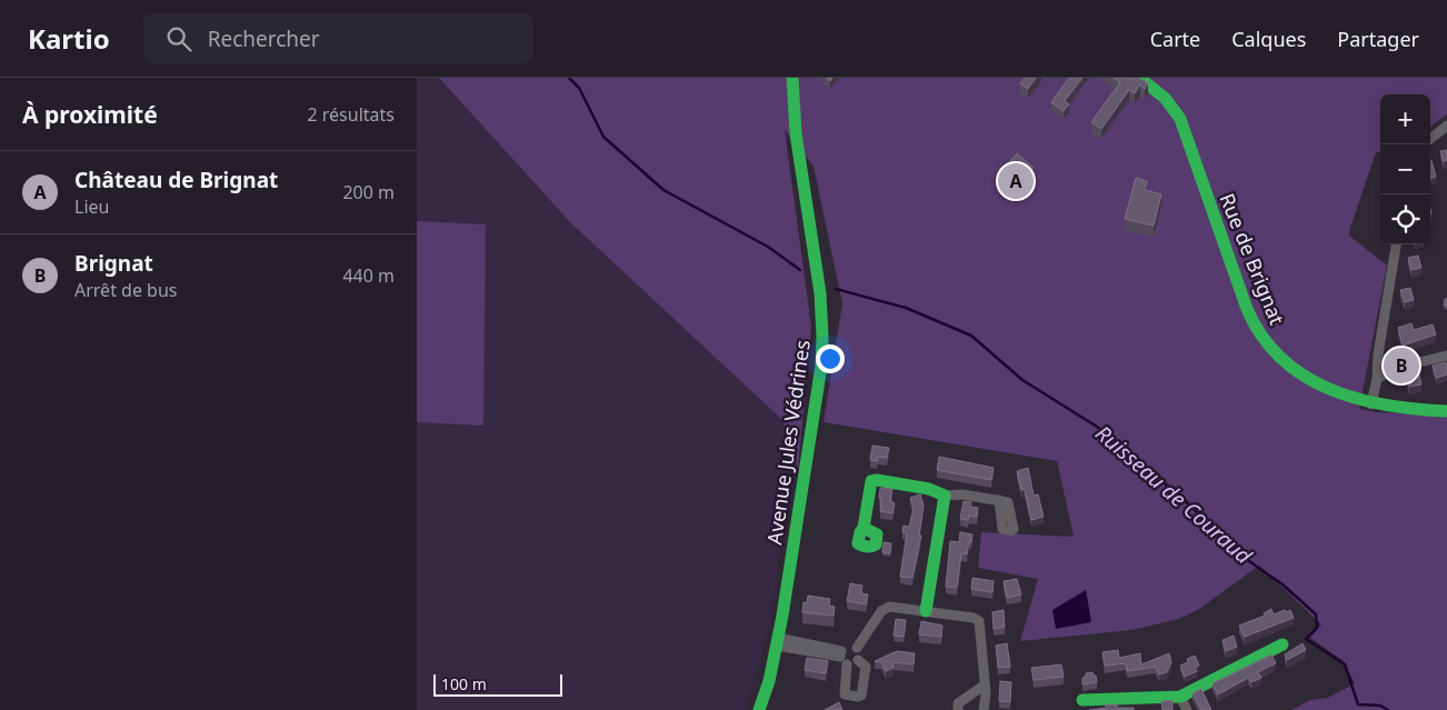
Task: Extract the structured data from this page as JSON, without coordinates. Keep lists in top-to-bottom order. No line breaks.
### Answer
{"streets":{"street":["Rue de Brignat","Avenue Jules Védrines"]},"water":["Ruisseau de Couraud"],"scale_bar":"100 m","page":{"header":"Kartio","search":"Rechercher","nav":["Carte","Calques","Partager"],"heading":["À proximité","2 résultats"],"map_buttons":["+","−"],"list":[{"mark":"A","name":"Château de Brignat","note":"Lieu","value":"200 m"},{"mark":"B","name":"Brignat","note":"Arrêt de bus","value":"440 m"}],"pins":["A","B"],"scale":"100 m"}}
